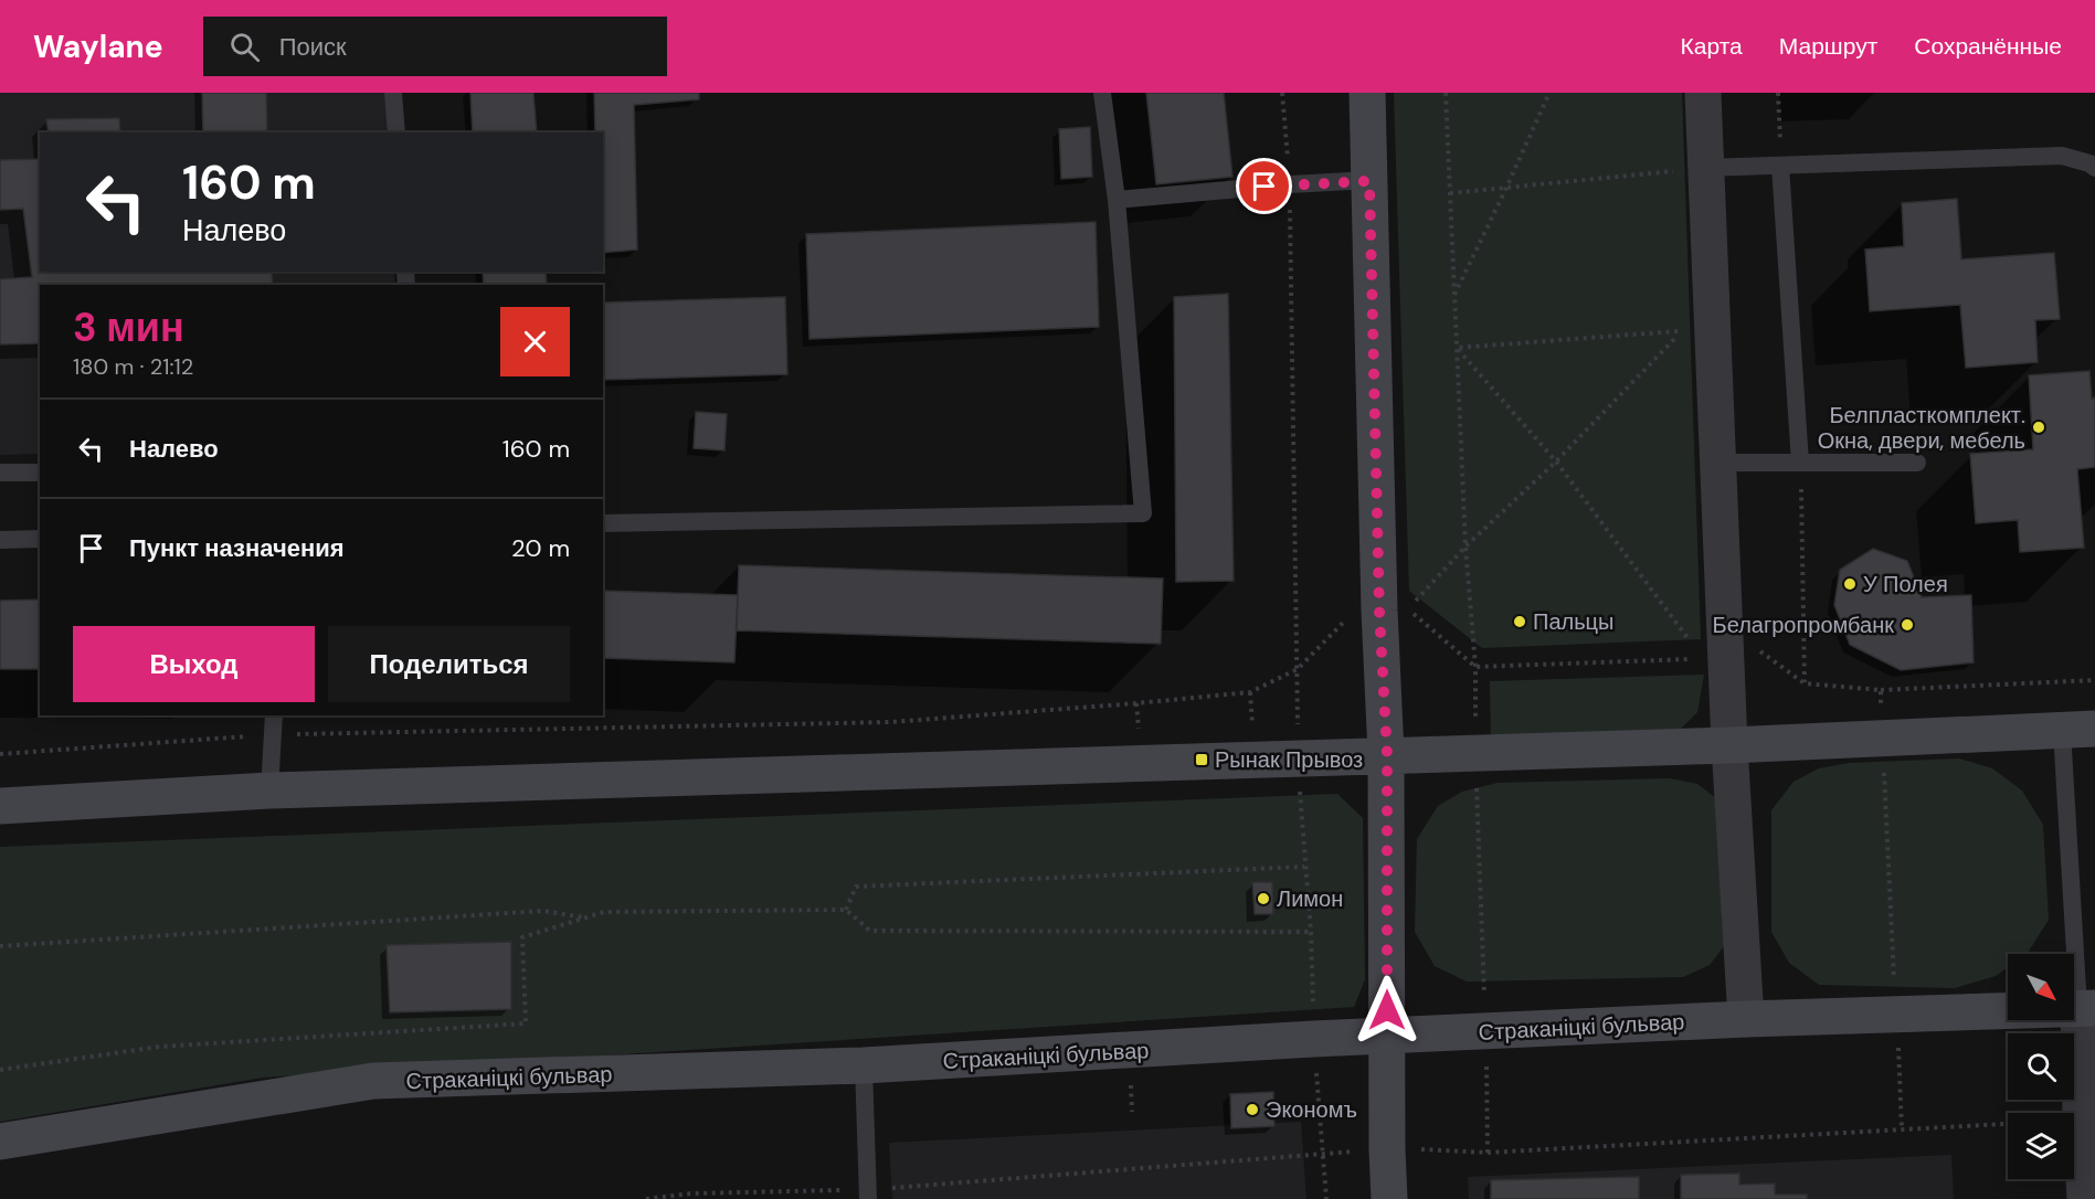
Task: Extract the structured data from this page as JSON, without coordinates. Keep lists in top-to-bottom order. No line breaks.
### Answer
{"streets":{"street":["Страканіцкі бульвар"]},"places":{"other":["Белпласткомплект. Окна, двери, мебель","У Полея","Пальцы","Белагропромбанк","Лимон","Экономъ"],"transit":["Рынак Прывоз"]},"north":"bottom right","page":{"header":"Waylane","search":"Поиск","nav":["Карта","Маршрут","Сохранённые"],"turn":["160 m","Налево"],"heading":["3 мин","180 m · 21:12"],"list":[{"name":"Налево","value":"160 m"},{"name":"Пункт назначения","value":"20 m"}],"buttons":["Выход","Поделиться"]}}
